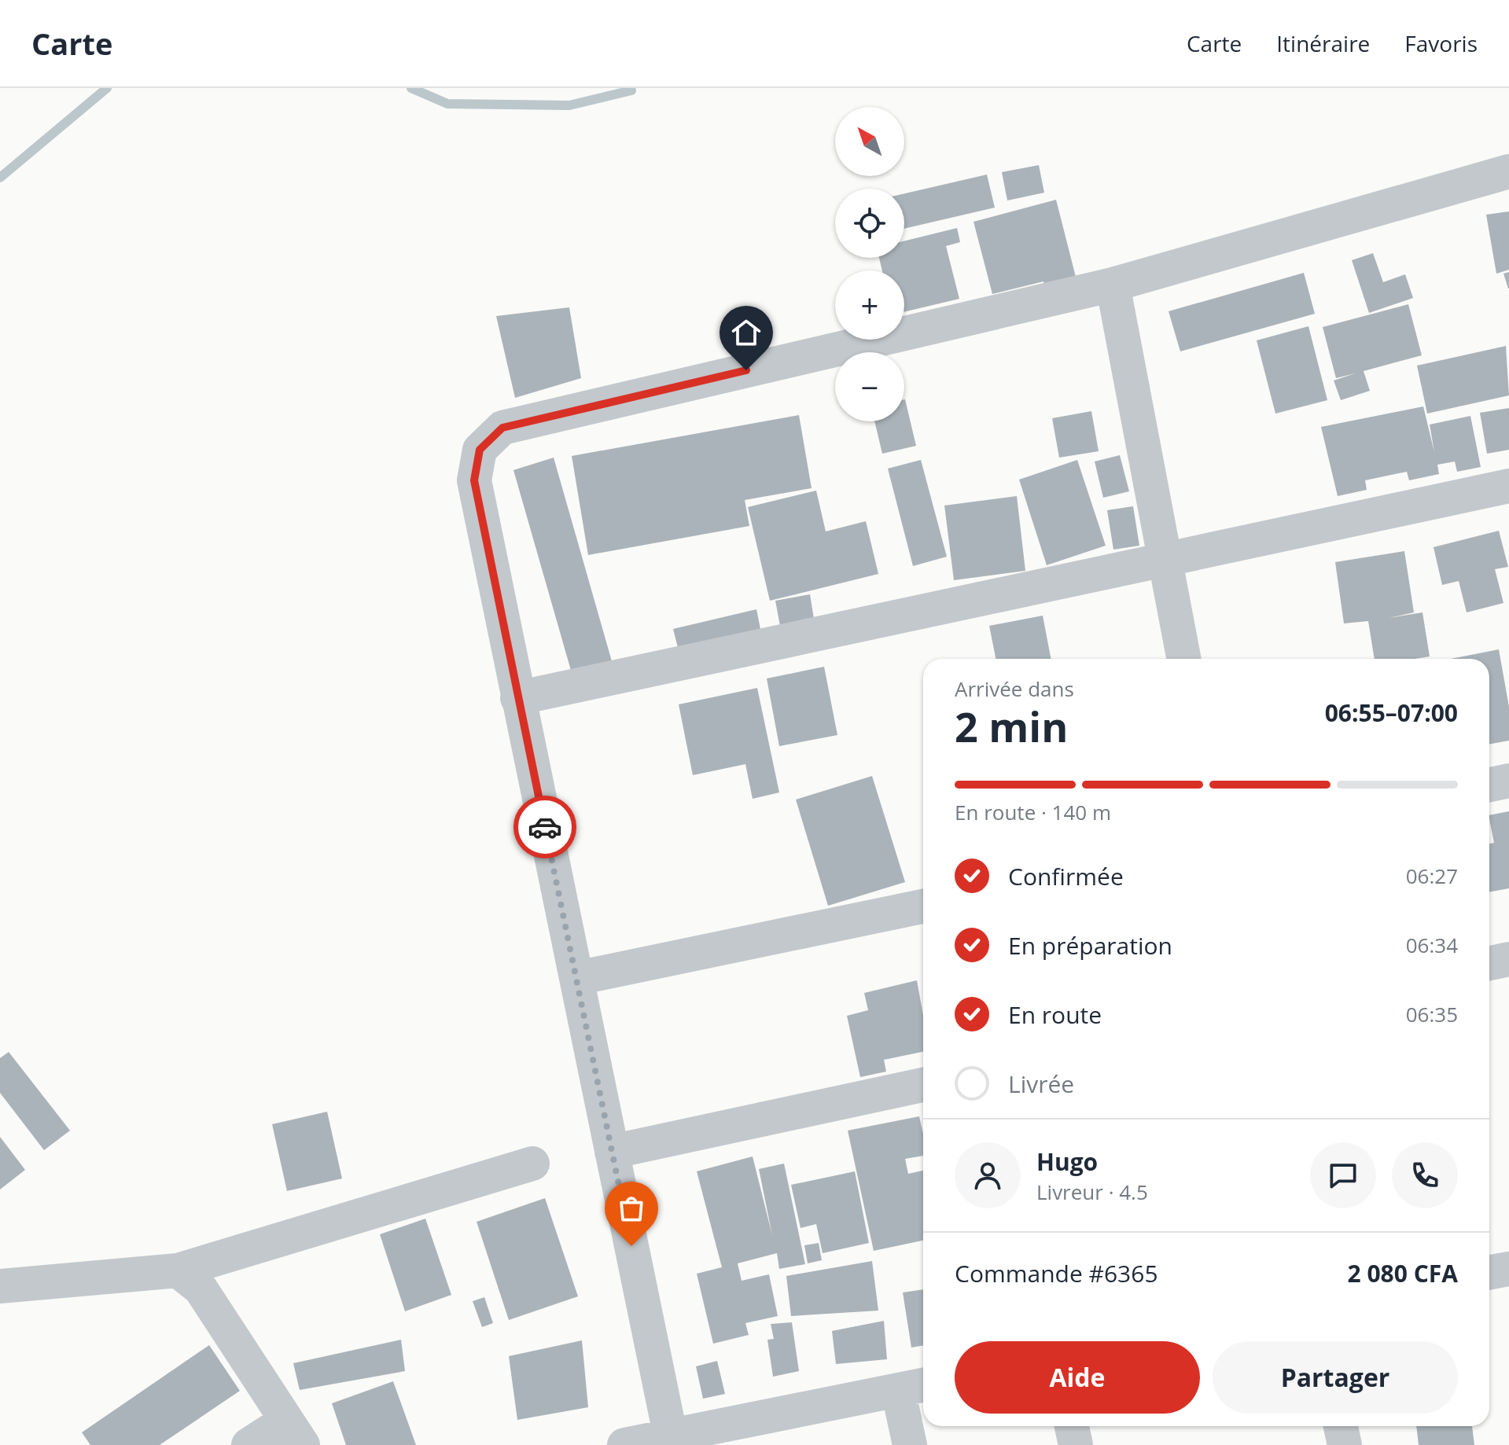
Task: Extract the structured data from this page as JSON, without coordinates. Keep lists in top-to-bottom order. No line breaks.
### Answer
{"north":"top left","page":{"header":"Carte","nav":["Carte","Itinéraire","Favoris"],"map_buttons":["+","−"],"heading":["2 min","Arrivée dans","06:55–07:00"],"panel":["Hugo","Livreur · 4.5","Commande #6365","2 080 CFA"],"bar":"En route · 140 m","list":[["Confirmée","06:27"],["En préparation","06:34"],["En route","06:35"],"Livrée"],"buttons":["Aide","Partager"]}}
